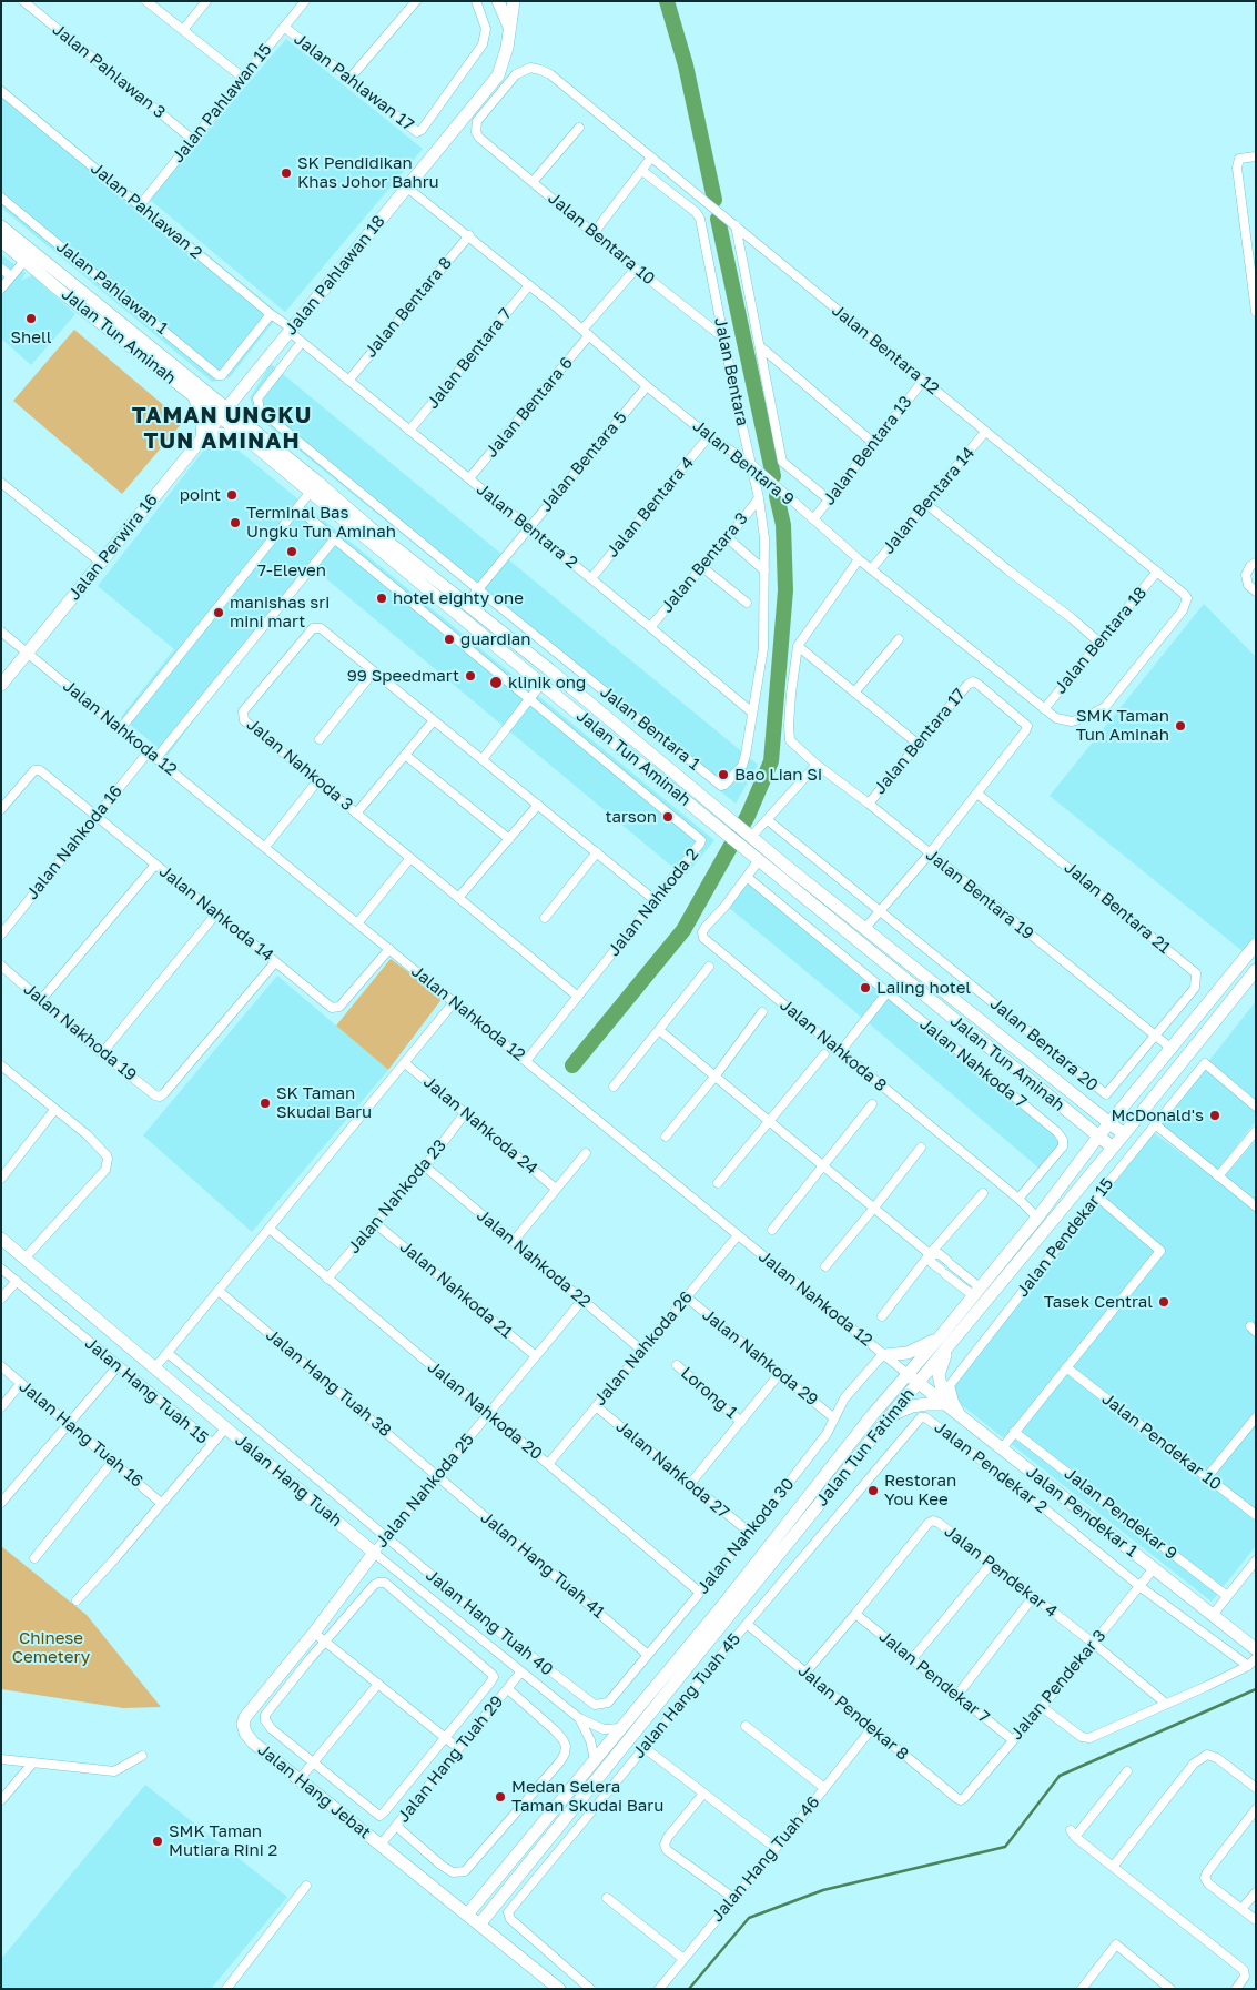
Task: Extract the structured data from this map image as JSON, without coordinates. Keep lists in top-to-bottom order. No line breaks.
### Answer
{"streets":{"main road":["Jalan Pahlawan 18","Jalan Tun Aminah","Jalan Perwira 16","Jalan Tun Fatimah","Jalan Hang Tuah","Jalan Pendekar 1","Jalan Hang Jebat"],"street":["Jalan Pahlawan 3","Jalan Pahlawan 17","Jalan Pahlawan 15","Jalan Pahlawan 2","Jalan Bentara 10","Jalan Pahlawan 1","Jalan Bentara 8","Jalan Bentara 12","Jalan Bentara 7","Jalan Bentara","Jalan Bentara 6","Jalan Bentara 13","Jalan Bentara 5","Jalan Bentara 9","Jalan Bentara 14","Jalan Bentara 4","Jalan Bentara 2","Jalan Bentara 3","Jalan Bentara 18","Jalan Nahkoda 12","Jalan Bentara 1","Jalan Bentara 17","Jalan Nahkoda 3","Jalan Nahkoda 16","Jalan Bentara 19","Jalan Nahkoda 2","Jalan Bentara 21","Jalan Nahkoda 14","Jalan Nakhoda 19","Jalan Bentara 20","Jalan Nahkoda 8","Jalan Nahkoda 7","Jalan Nahkoda 24","Jalan Nahkoda 23","Jalan Pendekar 15","Jalan Nahkoda 22","Jalan Nahkoda 21","Jalan Nahkoda 26","Jalan Nahkoda 29","Jalan Hang Tuah 38","Jalan Hang Tuah 15","Lorong 1","Jalan Nahkoda 20","Jalan Hang Tuah 16","Jalan Pendekar 10","Jalan Pendekar 2","Jalan Nahkoda 27","Jalan Nahkoda 25","Jalan Pendekar 9","Jalan Nahkoda 30","Jalan Hang Tuah 41","Jalan Pendekar 4","Jalan Hang Tuah 40","Jalan Pendekar 7","Jalan Pendekar 3","Jalan Hang Tuah 45","Jalan Pendekar 8","Jalan Hang Tuah 29","Jalan Hang Tuah 46"]},"crossings":[["Jalan Pahlawan 3","Jalan Pahlawan 15"],["Jalan Pahlawan 17","Jalan Pahlawan 15"],["Jalan Pahlawan 15","Jalan Pahlawan 2"],["Jalan Pahlawan 2","Jalan Pahlawan 18"],["Jalan Pahlawan 2","Jalan Pahlawan 1"],["Jalan Pahlawan 2","Jalan Bentara 2"],["Jalan Bentara 10","Jalan Bentara 12"],["Jalan Bentara 10","Jalan Bentara"],["Jalan Bentara 10","Jalan Bentara 6"],["Jalan Pahlawan 18","Jalan Tun Aminah"],["Jalan Pahlawan 18","Jalan Bentara 9"],["Jalan Pahlawan 18","Jalan Bentara 2"],["Jalan Pahlawan 18","Jalan Perwira 16"],["Jalan Bentara 8","Jalan Bentara 9"],["Jalan Bentara 8","Jalan Bentara 2"],["Jalan Tun Aminah","Jalan Perwira 16"],["Jalan Tun Aminah","Jalan Nahkoda 8"],["Jalan Tun Aminah","Jalan Tun Fatimah"],["Jalan Bentara 12","Jalan Bentara"],["Jalan Bentara 12","Jalan Bentara 13"],["Jalan Bentara 12","Jalan Bentara 9"],["Jalan Bentara 12","Jalan Bentara 14"],["Jalan Bentara 12","Jalan Bentara 18"],["Jalan Bentara 7","Jalan Bentara 9"],["Jalan Bentara 7","Jalan Bentara 2"],["Jalan Bentara","Jalan Bentara 13"],["Jalan Bentara","Jalan Bentara 9"],["Jalan Bentara","Jalan Bentara 2"],["Jalan Bentara","Jalan Bentara 3"],["Jalan Bentara","Jalan Bentara 1"],["Jalan Bentara 6","Jalan Bentara 9"],["Jalan Bentara 6","Jalan Bentara 2"],["Jalan Bentara 13","Jalan Bentara 9"],["Jalan Bentara 5","Jalan Bentara 9"],["Jalan Bentara 5","Jalan Bentara 2"],["Jalan Bentara 5","Jalan Bentara 1"],["Jalan Bentara 9","Jalan Bentara 14"],["Jalan Bentara 9","Jalan Bentara 4"],["Jalan Bentara 9","Jalan Bentara 18"],["Jalan Bentara 4","Jalan Bentara 2"],["Jalan Bentara 2","Jalan Bentara 3"],["Jalan Bentara 2","Jalan Bentara 1"],["Jalan Perwira 16","Jalan Nahkoda 12"],["Jalan Nahkoda 12","Jalan Nahkoda 16"],["Jalan Nahkoda 12","Jalan Nahkoda 2"],["Jalan Nahkoda 12","Jalan Nahkoda 14"],["Jalan Nahkoda 12","Jalan Nahkoda 26"],["Jalan Nahkoda 12","Jalan Tun Fatimah"],["Jalan Nahkoda 12","Jalan Pendekar 1"],["Jalan Nahkoda 12","Jalan Nahkoda 30"],["Jalan Bentara 17","Jalan Bentara 19"],["Jalan Bentara 17","Jalan Bentara 21"],["Jalan Nahkoda 3","Jalan Nahkoda 2"],["Jalan Nahkoda 16","Jalan Nahkoda 14"],["Jalan Bentara 19","Jalan Bentara 21"],["Jalan Bentara 19","Jalan Bentara 20"],["Jalan Bentara 19","Jalan Tun Fatimah"],["Jalan Bentara 21","Jalan Bentara 20"],["Jalan Nahkoda 14","Jalan Nakhoda 19"],["Jalan Nahkoda 8","Jalan Nahkoda 7"],["Jalan Nahkoda 8","Jalan Tun Fatimah"],["Jalan Nahkoda 24","Jalan Nahkoda 23"],["Jalan Nahkoda 23","Jalan Nahkoda 22"],["Jalan Nahkoda 23","Jalan Nahkoda 21"],["Jalan Nahkoda 23","Jalan Nahkoda 20"],["Jalan Pendekar 15","Jalan Pendekar 1"],["Jalan Nahkoda 22","Jalan Nahkoda 26"],["Jalan Nahkoda 22","Jalan Nahkoda 25"],["Jalan Nahkoda 21","Jalan Nahkoda 25"],["Jalan Nahkoda 26","Jalan Nahkoda 29"],["Jalan Nahkoda 26","Jalan Nahkoda 20"],["Jalan Nahkoda 26","Jalan Nahkoda 27"],["Jalan Nahkoda 29","Jalan Nahkoda 30"],["Jalan Hang Tuah 38","Jalan Nahkoda 25"],["Jalan Hang Tuah 38","Jalan Hang Tuah 41"],["Jalan Hang Tuah 15","Jalan Hang Tuah 16"],["Jalan Nahkoda 20","Jalan Nahkoda 25"],["Jalan Nahkoda 20","Jalan Nahkoda 30"],["Jalan Tun Fatimah","Jalan Hang Tuah"],["Jalan Tun Fatimah","Jalan Pendekar 1"],["Jalan Tun Fatimah","Jalan Hang Jebat"],["Jalan Pendekar 2","Jalan Pendekar 3"],["Jalan Pendekar 2","Jalan Hang Tuah 45"],["Jalan Pendekar 2","Jalan Pendekar 8"],["Jalan Nahkoda 27","Jalan Nahkoda 30"],["Jalan Hang Tuah","Jalan Nahkoda 25"],["Jalan Hang Tuah","Jalan Hang Tuah 29"],["Jalan Hang Tuah","Jalan Hang Jebat"],["Jalan Nahkoda 25","Jalan Hang Tuah 41"],["Jalan Nahkoda 25","Jalan Hang Tuah 40"],["Jalan Nahkoda 25","Jalan Hang Jebat"],["Jalan Pendekar 1","Jalan Pendekar 3"],["Jalan Nahkoda 30","Jalan Hang Tuah 41"],["Jalan Nahkoda 30","Jalan Hang Tuah 40"],["Jalan Pendekar 4","Jalan Pendekar 7"],["Jalan Pendekar 4","Jalan Pendekar 3"],["Jalan Pendekar 4","Jalan Pendekar 8"],["Jalan Pendekar 7","Jalan Pendekar 3"],["Jalan Pendekar 3","Jalan Pendekar 8"],["Jalan Hang Tuah 45","Jalan Pendekar 8"],["Jalan Pendekar 8","Jalan Hang Tuah 46"],["Jalan Hang Tuah 29","Jalan Hang Jebat"]],"districts":["TAMAN UNGKU TUN AMINAH"],"parks":["Chinese Cemetery"],"places":["SK Pendidikan Khas Johor Bahru","Shell","point","Terminal Bas Ungku Tun Aminah","7-Eleven","hotel eighty one","manishas sri mini mart","guardian","99 Speedmart","klinik ong","SMK Taman Tun Aminah","Bao Lian Si","tarson","Laiing hotel","SK Taman Skudai Baru","McDonald's","Tasek Central","Restoran You Kee","Medan Selera Taman Skudai Baru","SMK Taman Mutiara Rini 2"]}
